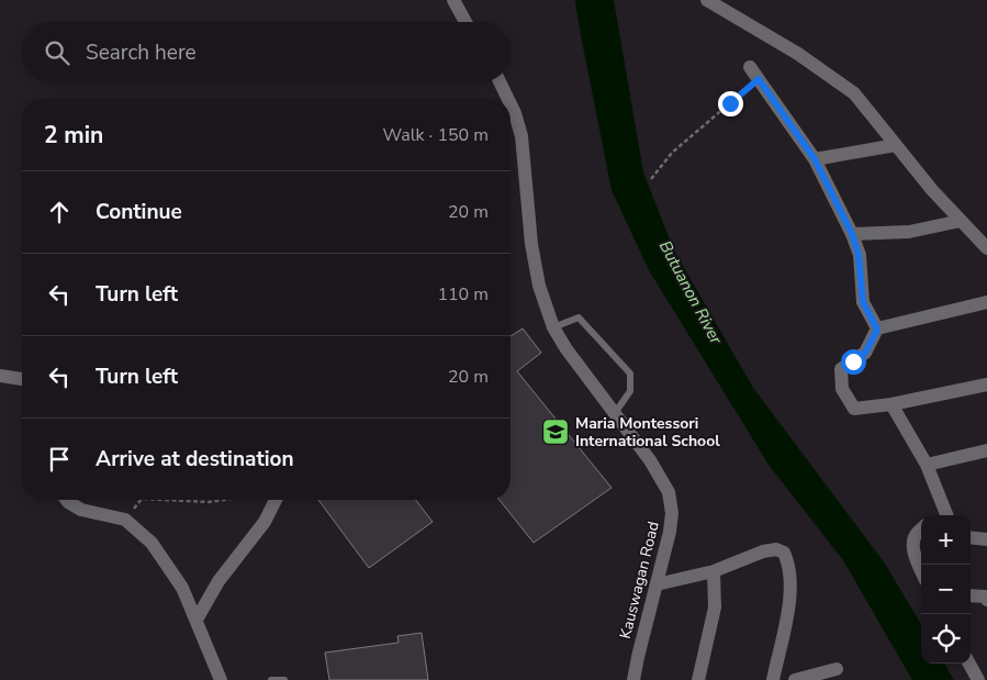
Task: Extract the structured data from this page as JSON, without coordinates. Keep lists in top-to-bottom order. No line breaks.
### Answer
{"streets":{"street":["Kauswagan Road"]},"water":["Butuanon River"],"places":{"school or university":["Maria Montessori International School"]},"page":{"search":"Search here","heading":["2 min","Walk · 150 m"],"list":[["Continue","20 m"],["Turn left","110 m"],["Turn left","20 m"],"Arrive at destination"],"map_buttons":["+","−"]}}
